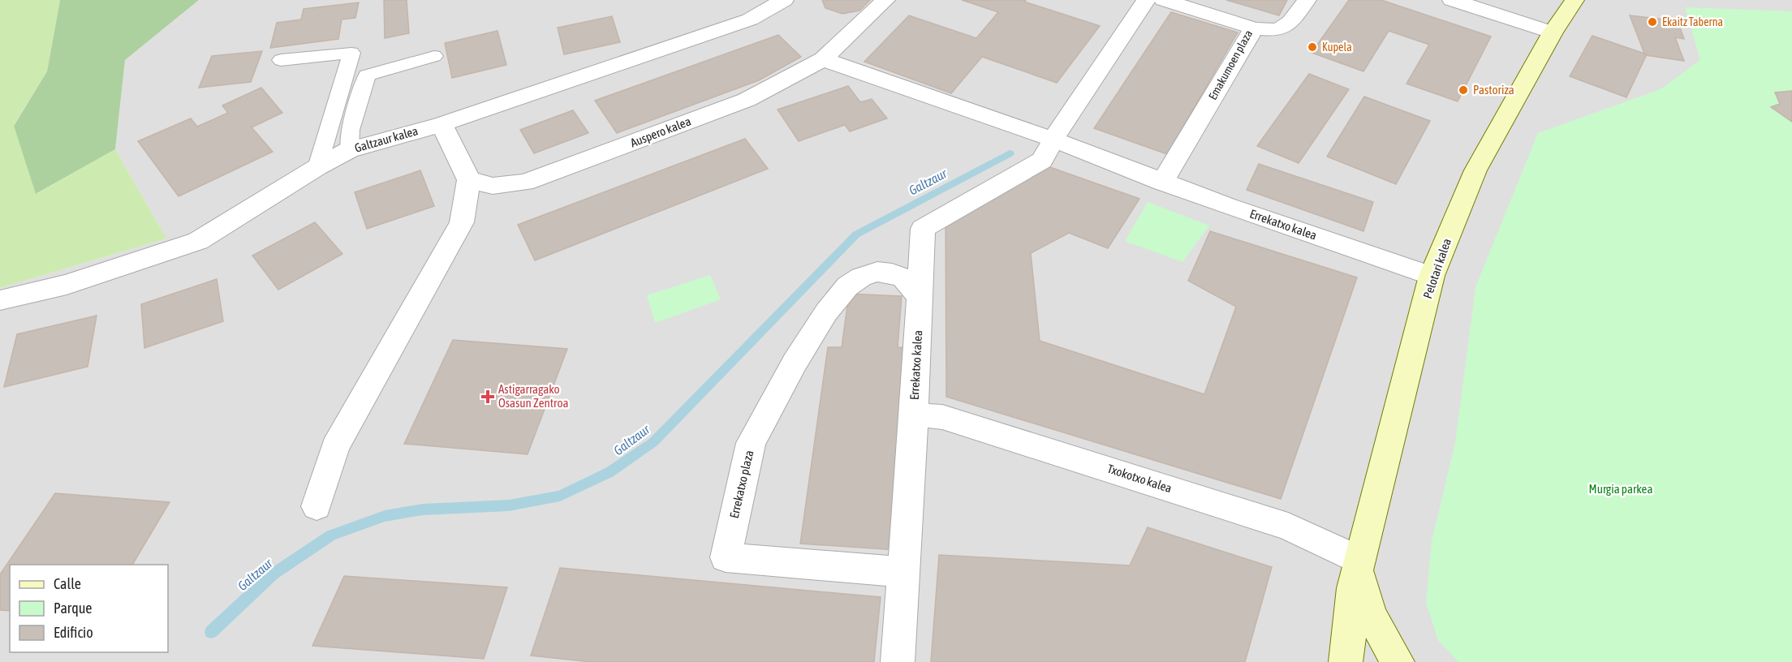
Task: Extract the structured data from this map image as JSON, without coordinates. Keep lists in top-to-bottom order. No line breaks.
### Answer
{"streets":{"street":["Emakumoen plaza","Auspero kalea","Galtzaur kalea","Errekatxo kalea","Pelotari kalea","Txokotxo kalea","Errekatxo plaza"]},"crossings":[["Emakumoen plaza","Errekatxo kalea"],["Auspero kalea","Errekatxo kalea"],["Errekatxo kalea","Pelotari kalea"],["Errekatxo kalea","Txokotxo kalea"],["Errekatxo kalea","Errekatxo plaza"],["Pelotari kalea","Txokotxo kalea"]],"water":["Galtzaur"],"parks":["Murgia parkea"],"places":{"other":["Ekaitz Taberna","Kupela","Pastoriza"],"health":["Astigarragako Osasun Zentroa"]},"legend":["Calle","Parque","Edificio"]}
